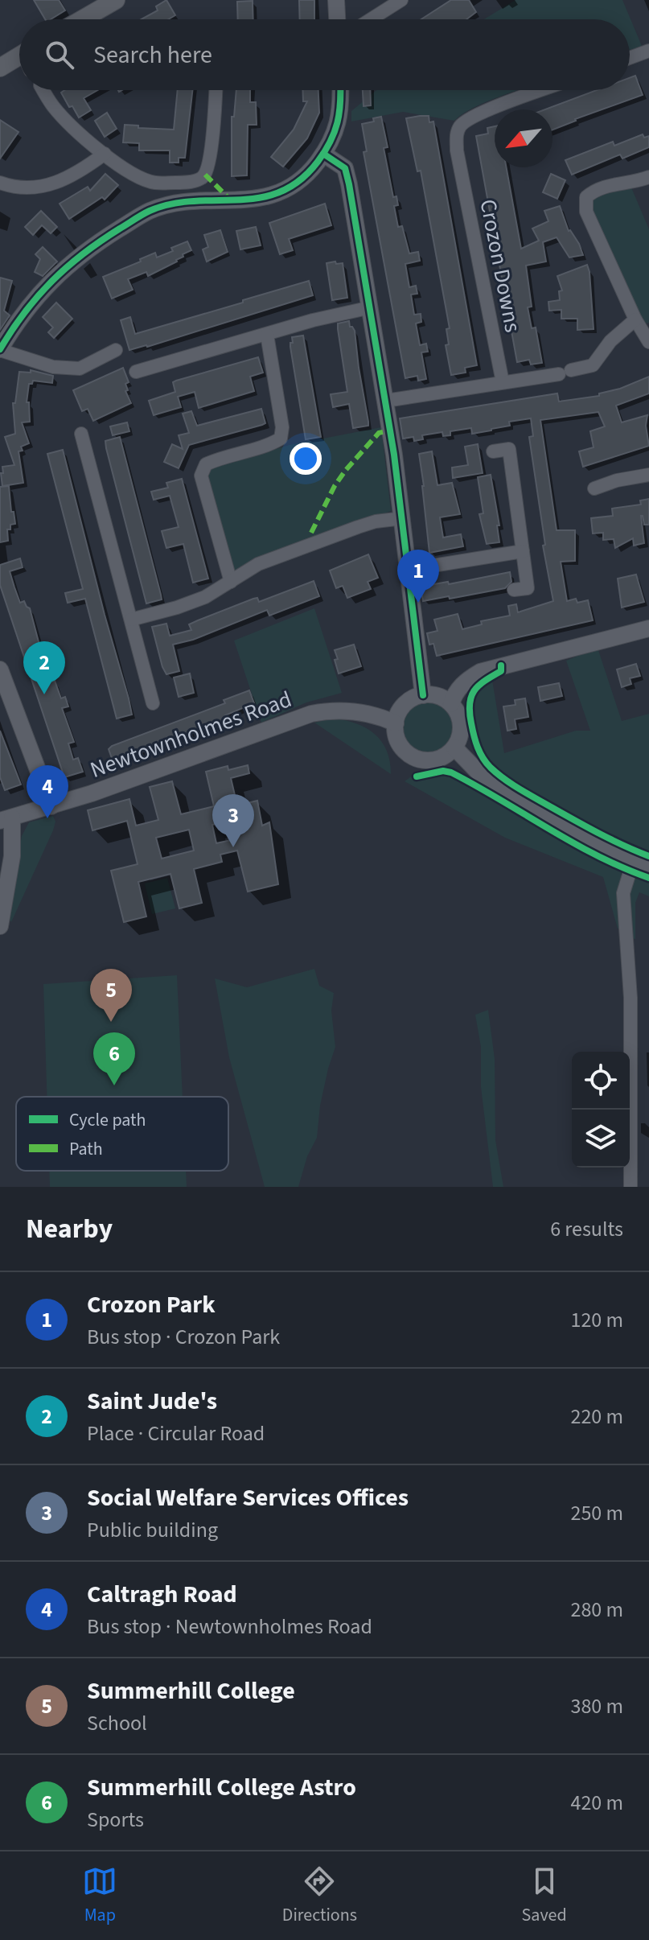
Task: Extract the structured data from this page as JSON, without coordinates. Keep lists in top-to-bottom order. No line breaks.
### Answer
{"streets":{"street":["Crozon Downs","Newtownholmes Road"]},"legend":["Cycle path","Path"],"north":"bottom left","page":{"search":"Search here","pins":["1","2","4","3","5","6"],"heading":["Nearby","6 results"],"list":[{"mark":"1","name":"Crozon Park","note":"Bus stop · Crozon Park","value":"120 m"},{"mark":"2","name":"Saint Jude's","note":"Place · Circular Road","value":"220 m"},{"mark":"3","name":"Social Welfare Services Offices","note":"Public building","value":"250 m"},{"mark":"4","name":"Caltragh Road","note":"Bus stop · Newtownholmes Road","value":"280 m"},{"mark":"5","name":"Summerhill College","note":"School","value":"380 m"},{"mark":"6","name":"Summerhill College Astro","note":"Sports","value":"420 m"}],"nav":["Map","Directions","Saved"]}}
